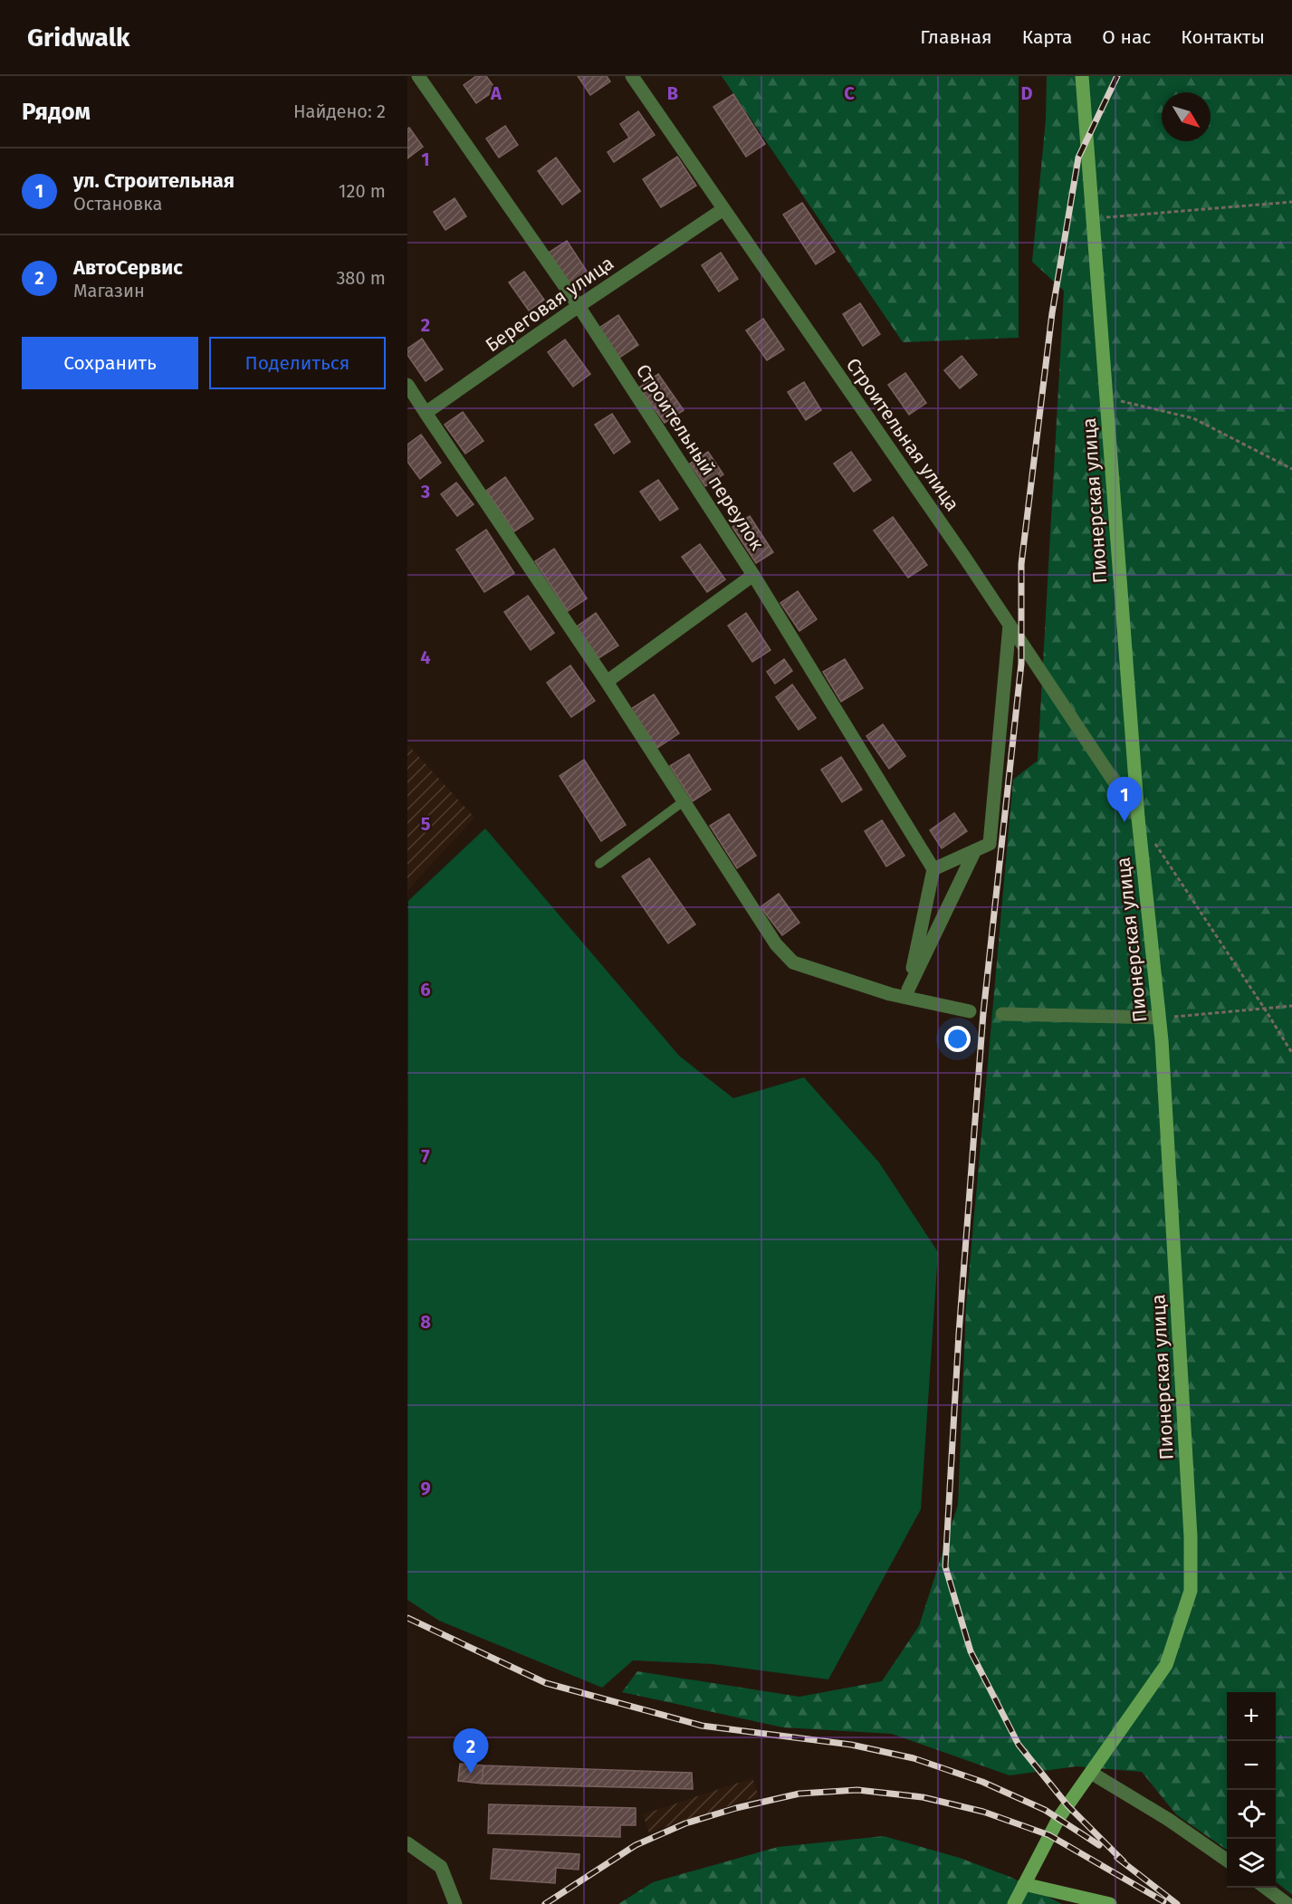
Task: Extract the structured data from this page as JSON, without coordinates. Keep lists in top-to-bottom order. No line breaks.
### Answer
{"streets":{"street":["Береговая улица","Строительная улица","Строительный переулок","Пионерская улица"]},"crossings":[["Береговая улица","Строительная улица"],["Береговая улица","Строительный переулок"],["Строительная улица","Пионерская улица"]],"north":"bottom right","page":{"header":"Gridwalk","nav":["Главная","Карта","О нас","Контакты"],"heading":["Рядом","Найдено: 2"],"list":[{"mark":"1","name":"ул. Строительная","note":"Остановка","value":"120 m"},{"mark":"2","name":"АвтоСервис","note":"Магазин","value":"380 m"}],"buttons":["Сохранить","Поделиться"],"pins":["1","2"],"map_buttons":["+","−"]},"grid":{"columns":["A","B","C","D"],"rows":["1","2","3","4","5","6","7","8","9"]}}
